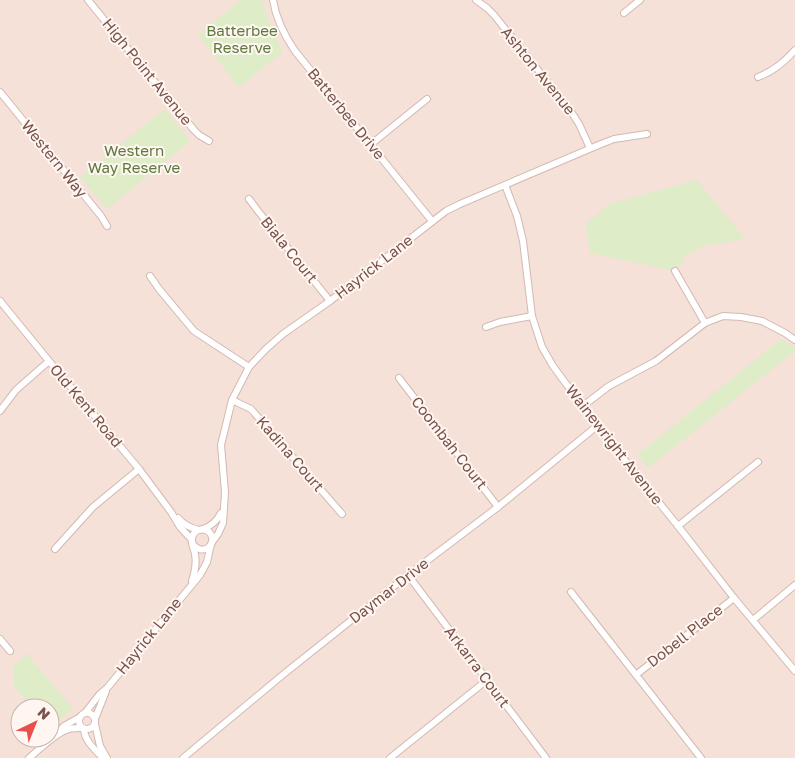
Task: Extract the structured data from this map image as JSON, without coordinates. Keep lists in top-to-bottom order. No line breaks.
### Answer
{"streets":{"street":["Ashton Avenue","High Point Avenue","Batterbee Drive","Western Way","Biala Court","Hayrick Lane","Old Kent Road","Coombah Court","Wainewright Avenue","Kadina Court","Daymar Drive","Dobell Place","Arkarra Court"]},"crossings":[["Ashton Avenue","Hayrick Lane"],["Batterbee Drive","Hayrick Lane"],["Biala Court","Hayrick Lane"],["Hayrick Lane","Old Kent Road"],["Hayrick Lane","Wainewright Avenue"],["Hayrick Lane","Kadina Court"],["Coombah Court","Daymar Drive"],["Wainewright Avenue","Daymar Drive"],["Wainewright Avenue","Dobell Place"],["Daymar Drive","Arkarra Court"]],"parks":["Batterbee Reserve","Western Way Reserve"],"north":"top right"}
